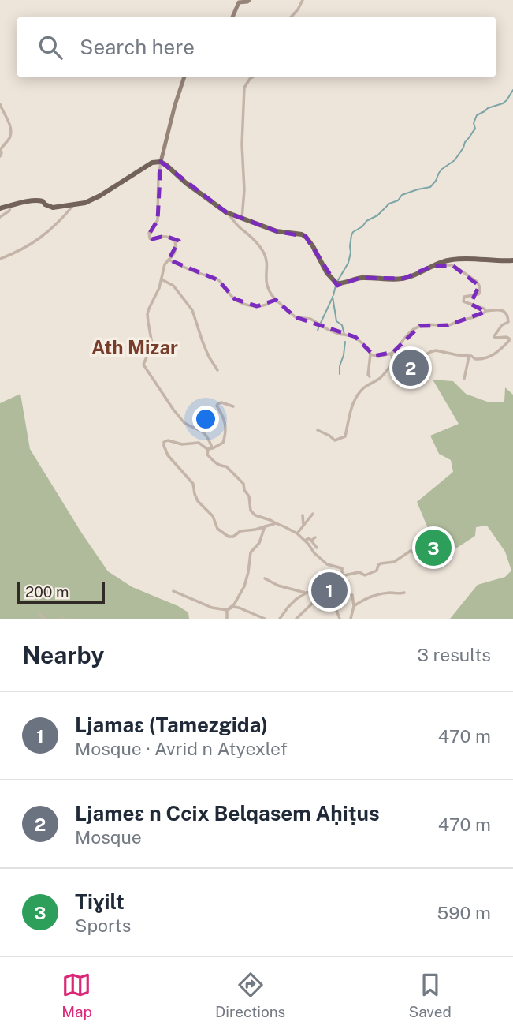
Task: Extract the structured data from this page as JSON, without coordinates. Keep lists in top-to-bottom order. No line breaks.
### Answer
{"districts":["Ath Mizar"],"scale_bar":"200 m","page":{"search":"Search here","pins":["2","3","1"],"scale":"200 m","heading":["Nearby","3 results"],"list":[{"mark":"1","name":"Ljamaɛ (Tamezgida)","note":"Mosque · Avrid n Atyexlef","value":"470 m"},{"mark":"2","name":"Ljameɛ n Ccix Belqasem Aḥiṭus","note":"Mosque","value":"470 m"},{"mark":"3","name":"Tiɣilt","note":"Sports","value":"590 m"}],"nav":["Map","Directions","Saved"]}}
